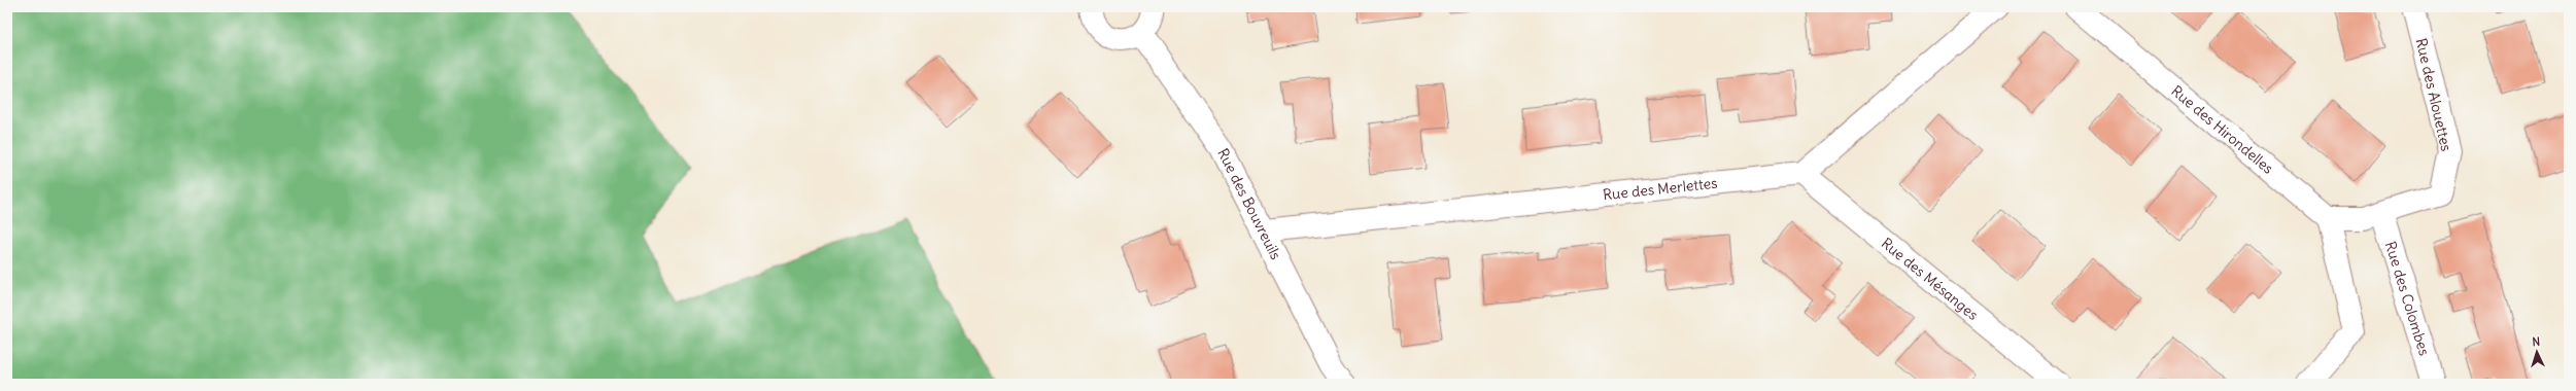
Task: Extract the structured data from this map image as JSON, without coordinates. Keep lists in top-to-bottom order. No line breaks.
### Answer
{"streets":{"street":["Rue des Alouettes","Rue des Hirondelles","Rue des Merlettes","Rue des Bouvreuils","Rue des Mésanges","Rue des Colombes"]},"crossings":[["Rue des Alouettes","Rue des Colombes"],["Rue des Merlettes","Rue des Bouvreuils"],["Rue des Merlettes","Rue des Mésanges"]],"north":"top"}
